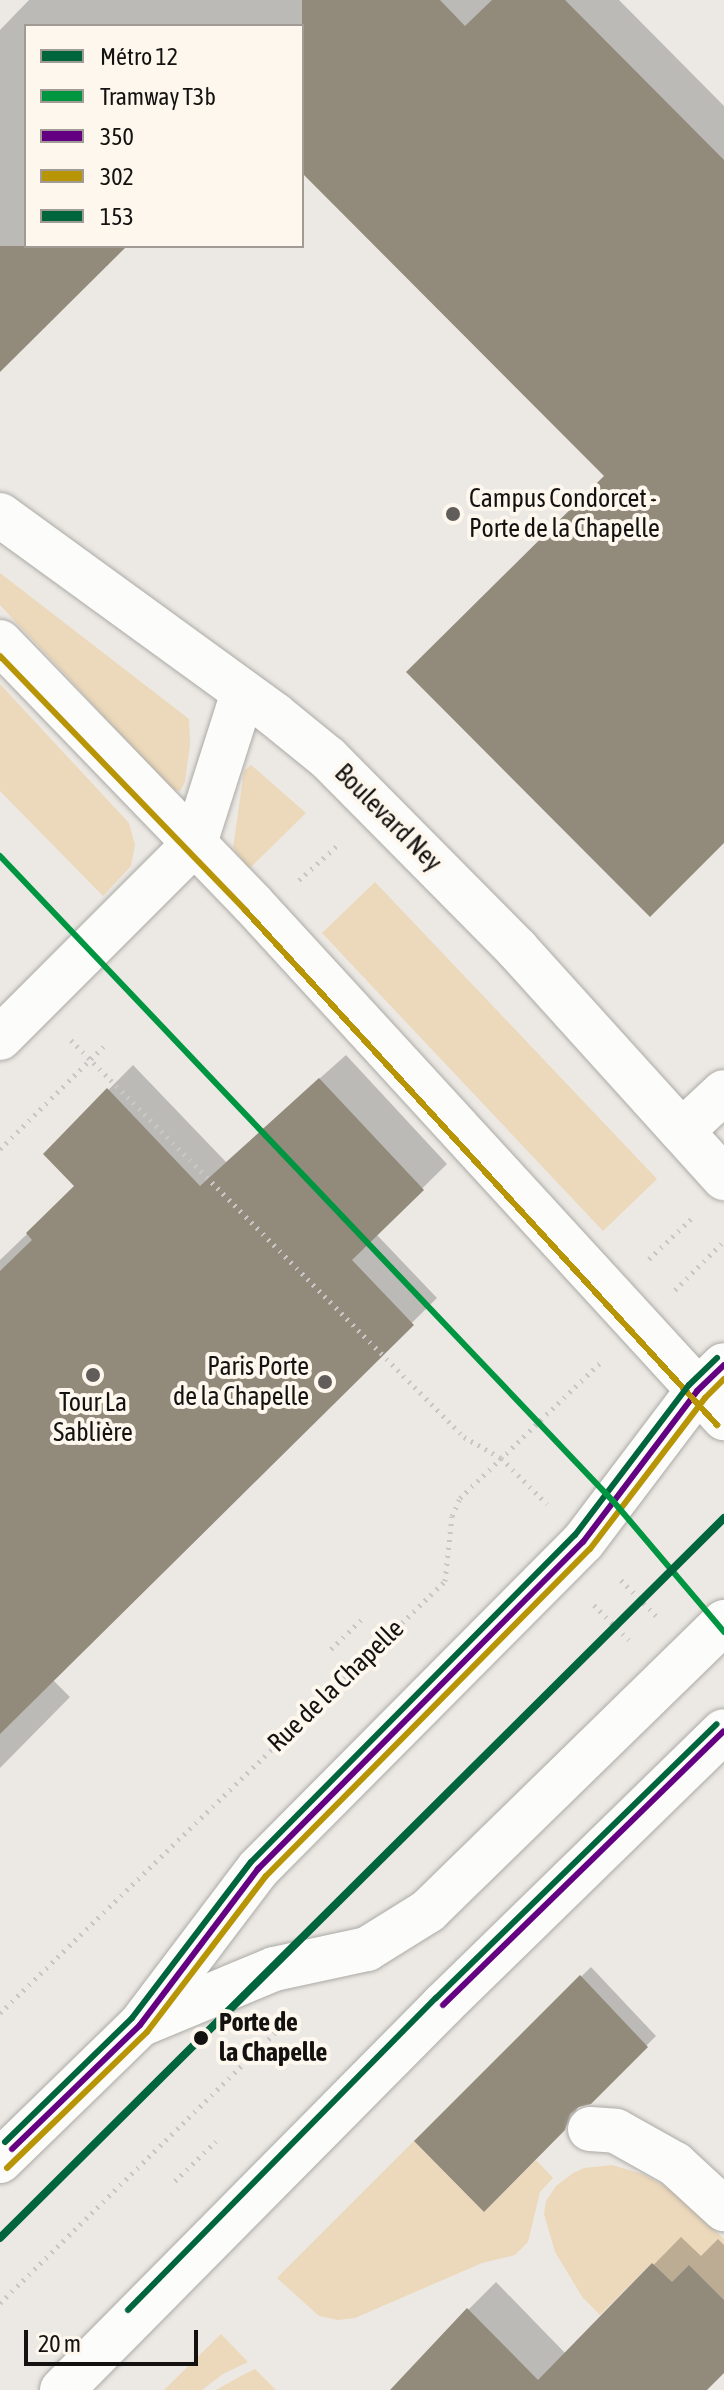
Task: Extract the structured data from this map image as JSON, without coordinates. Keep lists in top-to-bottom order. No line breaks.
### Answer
{"streets":{"main road":["Boulevard Ney"],"path":["Rue de la Chapelle"]},"places":["Campus Condorcet - Porte de la Chapelle","Tour La Sablière","Paris Porte de la Chapelle","Porte de la Chapelle"],"lines":["transit line 302","tram line T3b","transit line 153","transit line 350","metro line 12"],"legend":["Métro 12","Tramway T3b","350","302","153"],"scale_bar":"20 m"}
